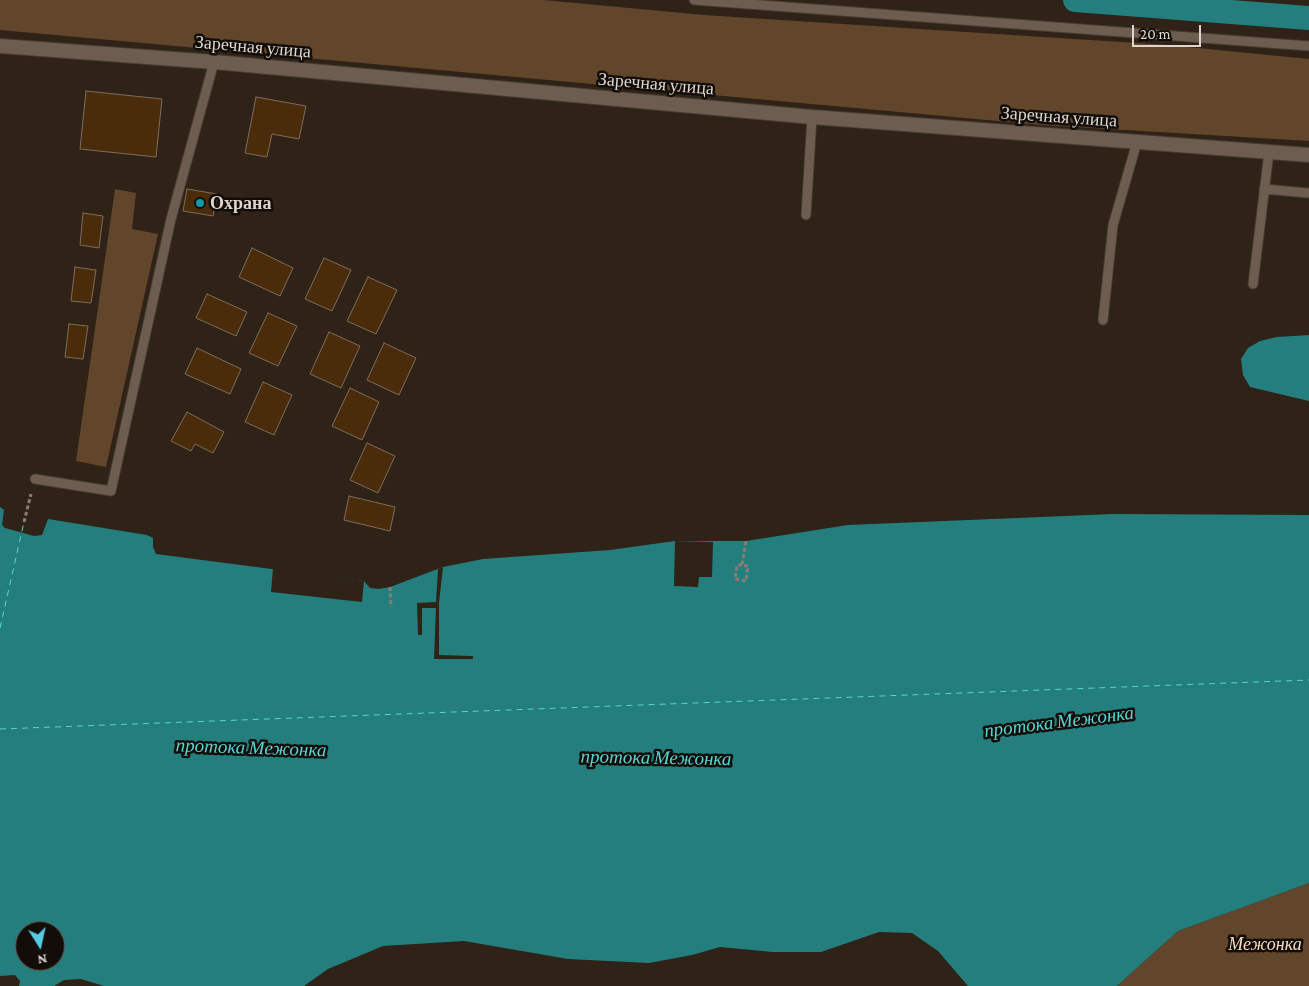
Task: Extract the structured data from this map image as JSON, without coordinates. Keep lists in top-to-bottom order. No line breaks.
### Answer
{"streets":{"street":["Заречная улица"]},"water":["протока Межонка"],"parks":["Межонка"],"places":["Охрана"],"scale_bar":"20 m","north":"bottom"}
